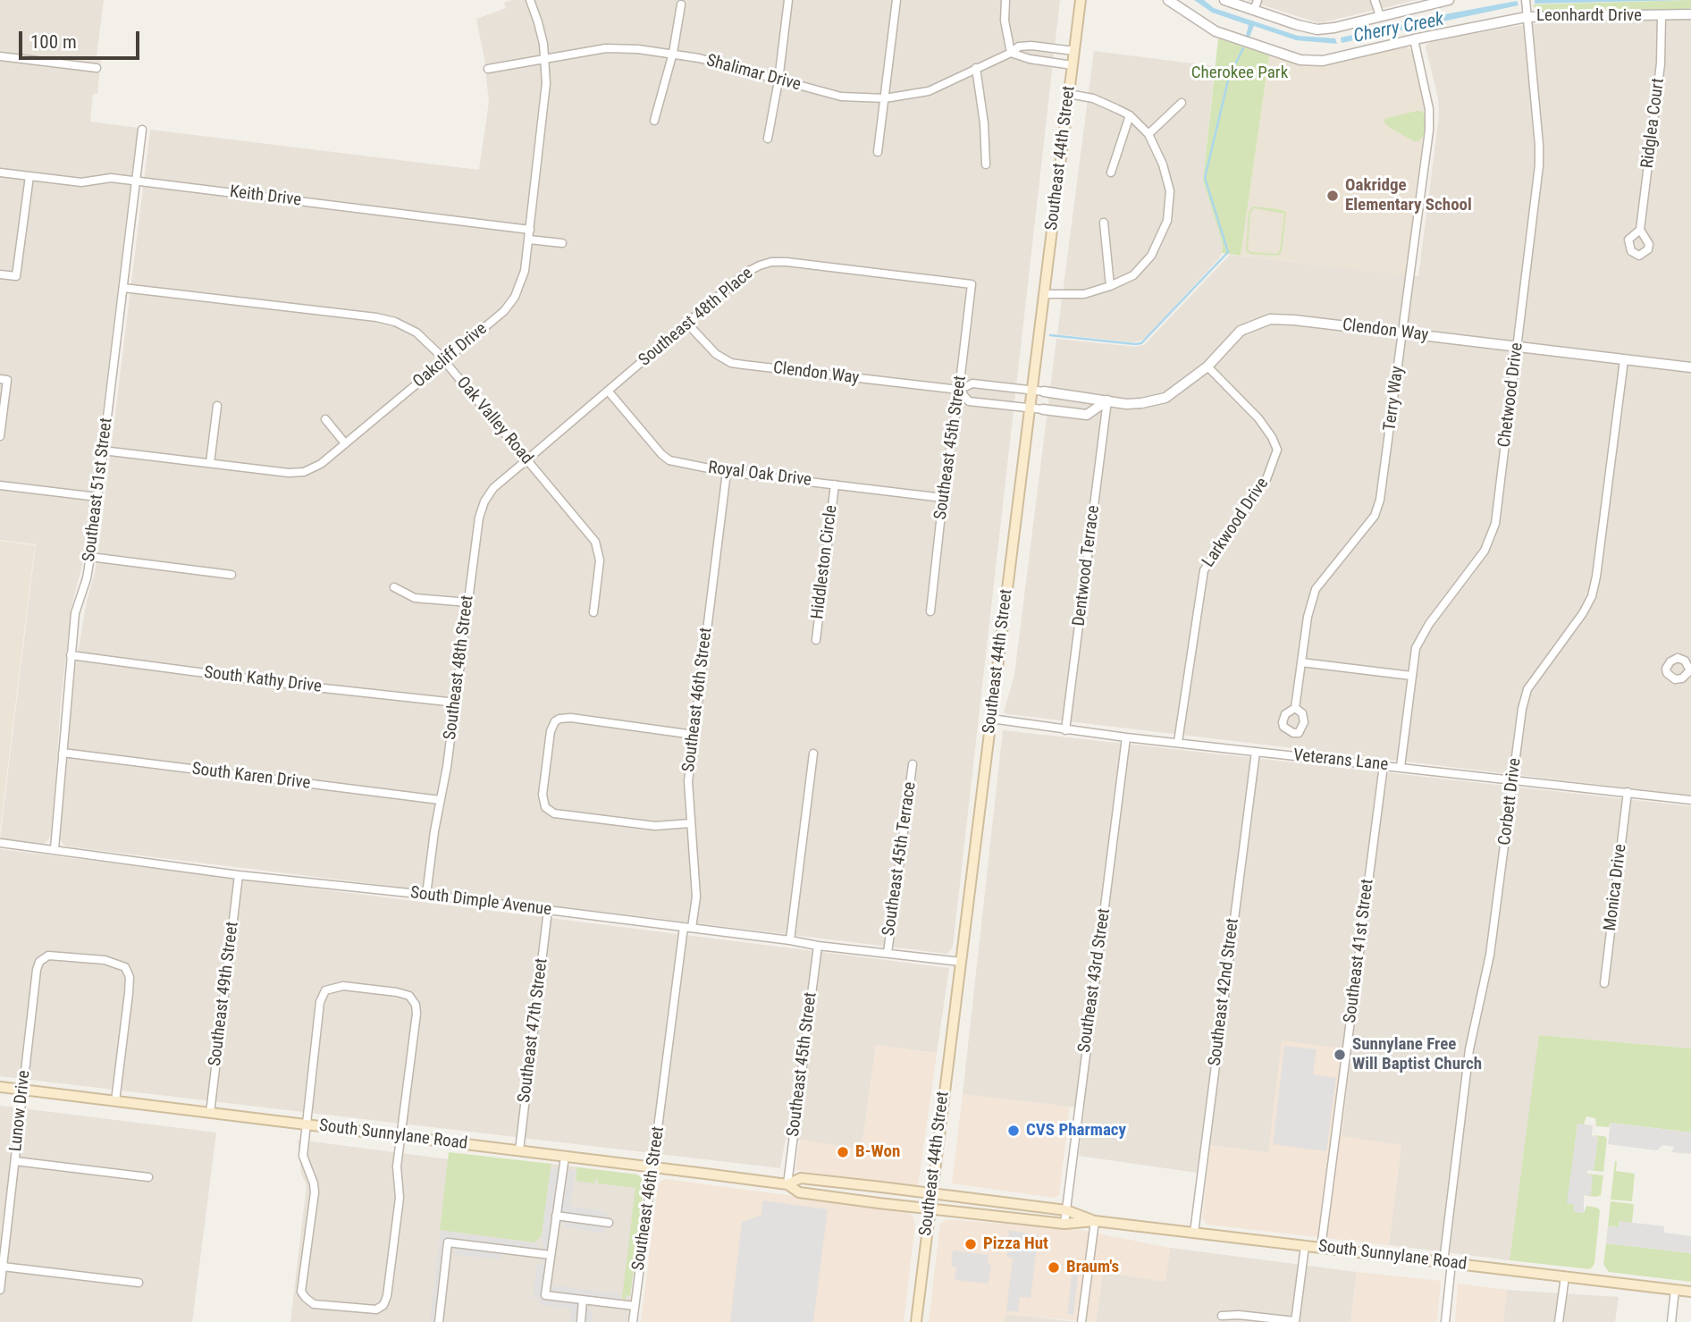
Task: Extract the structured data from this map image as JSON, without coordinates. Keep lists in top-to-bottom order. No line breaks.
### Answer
{"streets":{"main road":["Southeast 44th Street","South Sunnylane Road"],"street":["Leonhardt Drive","Shalimar Drive","Ridglea Court","Keith Drive","Southeast 48th Place","Clendon Way","Oakcliff Drive","Chetwood Drive","Terry Way","Oak Valley Road","Southeast 45th Street","Royal Oak Drive","Southeast 51st Street","Larkwood Drive","Hiddleston Circle","Dentwood Terrace","Southeast 48th Street","South Kathy Drive","Southeast 46th Street","Veterans Lane","South Karen Drive","Corbett Drive","Southeast 45th Terrace","Monica Drive","South Dimple Avenue","Southeast 41st Street","Southeast 43rd Street","Southeast 42nd Street","Southeast 49th Street","Southeast 47th Street","Lunow Drive"]},"crossings":[["Leonhardt Drive","Ridglea Court"],["Leonhardt Drive","Chetwood Drive"],["Leonhardt Drive","Terry Way"],["Shalimar Drive","Southeast 44th Street"],["Shalimar Drive","Oakcliff Drive"],["Southeast 44th Street","Clendon Way"],["Southeast 44th Street","Veterans Lane"],["Southeast 44th Street","South Dimple Avenue"],["Southeast 44th Street","South Sunnylane Road"],["Keith Drive","Oakcliff Drive"],["Keith Drive","Southeast 51st Street"],["Southeast 48th Place","Clendon Way"],["Southeast 48th Place","Oak Valley Road"],["Southeast 48th Place","Southeast 45th Street"],["Southeast 48th Place","Royal Oak Drive"],["Southeast 48th Place","Southeast 48th Street"],["Clendon Way","Chetwood Drive"],["Clendon Way","Terry Way"],["Clendon Way","Southeast 45th Street"],["Clendon Way","Larkwood Drive"],["Clendon Way","Dentwood Terrace"],["Clendon Way","Corbett Drive"],["Oakcliff Drive","Oak Valley Road"],["Oakcliff Drive","Southeast 51st Street"],["Chetwood Drive","Veterans Lane"],["Oak Valley Road","Southeast 51st Street"],["Oak Valley Road","Southeast 48th Street"],["Southeast 45th Street","Royal Oak Drive"],["Southeast 45th Street","South Dimple Avenue"],["Southeast 45th Street","South Sunnylane Road"],["Royal Oak Drive","Hiddleston Circle"],["Royal Oak Drive","Southeast 46th Street"],["Southeast 51st Street","South Kathy Drive"],["Southeast 51st Street","South Karen Drive"],["Southeast 51st Street","South Dimple Avenue"],["Larkwood Drive","Veterans Lane"],["Dentwood Terrace","Veterans Lane"],["Southeast 48th Street","South Kathy Drive"],["Southeast 48th Street","South Karen Drive"],["Southeast 48th Street","South Dimple Avenue"],["Southeast 46th Street","South Dimple Avenue"],["Southeast 46th Street","South Sunnylane Road"],["Veterans Lane","Corbett Drive"],["Veterans Lane","Monica Drive"],["Veterans Lane","Southeast 41st Street"],["Veterans Lane","Southeast 43rd Street"],["Veterans Lane","Southeast 42nd Street"],["Corbett Drive","South Sunnylane Road"],["Southeast 45th Terrace","South Dimple Avenue"],["South Dimple Avenue","Southeast 49th Street"],["South Dimple Avenue","Southeast 47th Street"],["Southeast 41st Street","South Sunnylane Road"],["Southeast 43rd Street","South Sunnylane Road"],["Southeast 42nd Street","South Sunnylane Road"],["Southeast 49th Street","South Sunnylane Road"],["Southeast 47th Street","South Sunnylane Road"],["Lunow Drive","South Sunnylane Road"]],"water":["Cherry Creek"],"parks":["Cherokee Park"],"places":["Oakridge Elementary School","Sunnylane Free Will Baptist Church","CVS Pharmacy","B-Won","Pizza Hut","Braum's"],"scale_bar":"100 m"}
